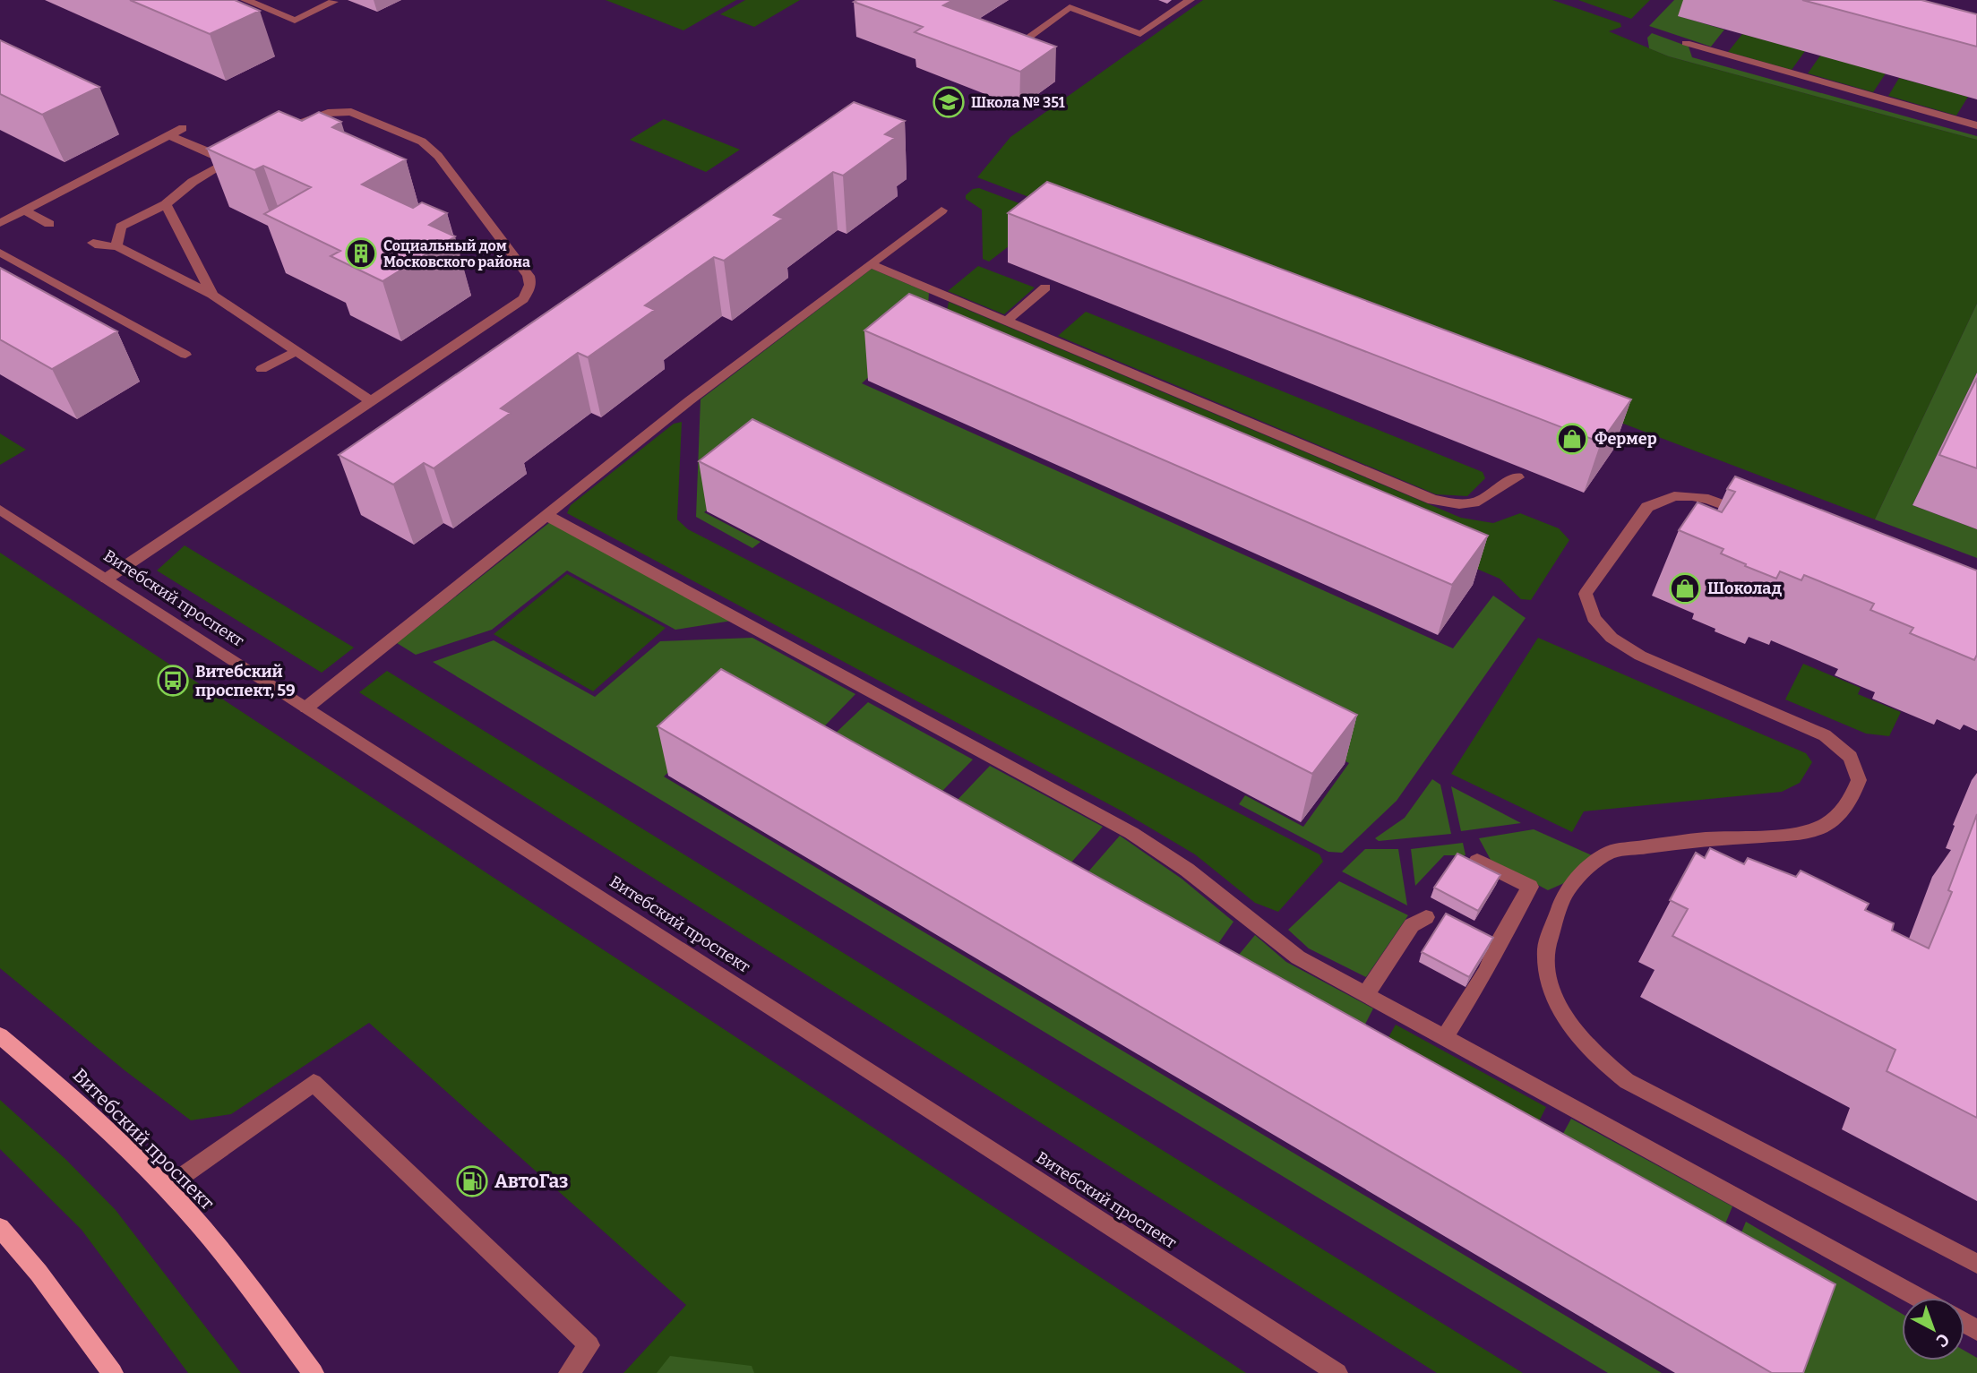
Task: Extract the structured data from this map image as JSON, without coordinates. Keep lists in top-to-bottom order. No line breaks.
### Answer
{"streets":{"main road":["Витебский проспект"]},"places":{"school or university":["Школа № 351"],"building":["Социальный дом Московского района"],"shop":["Фермер","Шоколад"],"bus stop":["Витебский проспект, 59"],"fuel station":["АвтоГаз"]},"north":"bottom right"}
